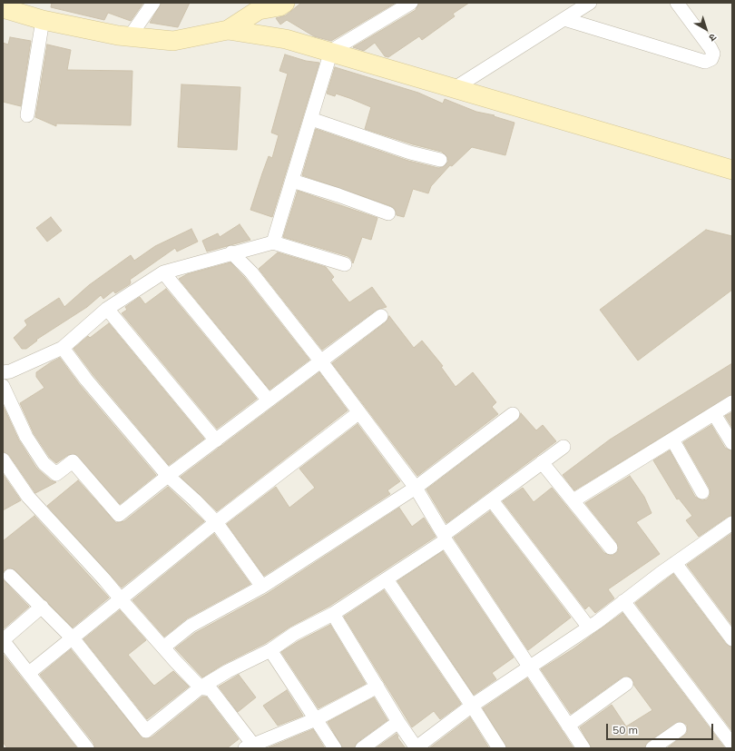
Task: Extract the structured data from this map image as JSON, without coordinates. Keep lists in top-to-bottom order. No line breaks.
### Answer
{"scale_bar":"50 m","north":"bottom right"}
